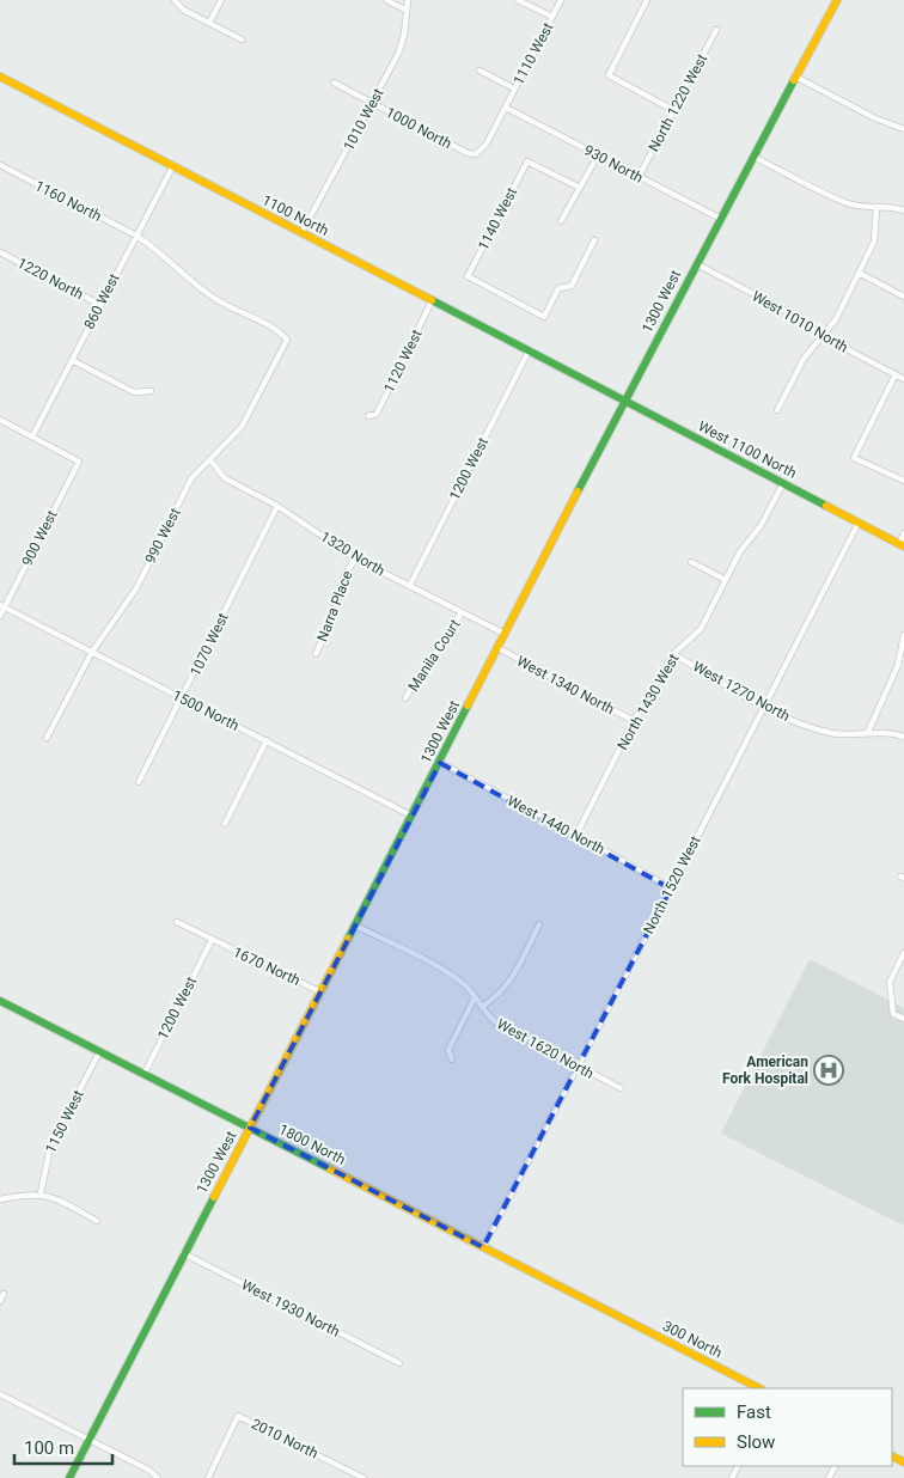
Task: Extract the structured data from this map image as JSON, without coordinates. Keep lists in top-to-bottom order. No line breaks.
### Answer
{"streets":{"street":["1110 West","North 1220 West","1010 West","1000 North","930 North","1160 North","1100 North","1140 West","1220 North","860 West","1300 West","West 1010 North","1120 West","West 1100 North","1200 West","990 West","900 West","1320 North","Narra Place","1070 West","Manila Court","West 1340 North","West 1270 North","North 1430 West","1500 North","West 1440 North","North 1520 West","1670 North","West 1620 North","1150 West","1800 North","West 1930 North","300 North","2010 North"]},"crossings":[["1110 West","1000 North"],["1110 West","930 North"],["North 1220 West","930 North"],["1010 West","1000 North"],["1010 West","1100 North"],["930 North","1300 West"],["1160 North","860 West"],["1160 North","990 West"],["1100 North","860 West"],["1100 North","1120 West"],["1100 North","West 1100 North"],["1100 North","1200 West"],["1220 North","860 West"],["860 West","900 West"],["1300 West","West 1010 North"],["1300 West","West 1100 North"],["1300 West","1320 North"],["1300 West","West 1340 North"],["1300 West","1500 North"],["1300 West","West 1440 North"],["1300 West","1670 North"],["1300 West","West 1620 North"],["1300 West","1800 North"],["1300 West","West 1930 North"],["West 1100 North","North 1430 West"],["West 1100 North","North 1520 West"],["1200 West","1320 North"],["1200 West","1670 North"],["1200 West","1800 North"],["990 West","1320 North"],["990 West","1500 North"],["900 West","1500 North"],["1320 North","Narra Place"],["1320 North","1070 West"],["1320 North","Manila Court"],["1070 West","1500 North"],["West 1340 North","North 1430 West"],["West 1270 North","North 1430 West"],["West 1270 North","North 1520 West"],["North 1430 West","West 1440 North"],["West 1440 North","North 1520 West"],["North 1520 West","West 1620 North"],["North 1520 West","1800 North"],["1150 West","1800 North"],["1800 North","300 North"]],"places":{"hospital":["American Fork Hospital"]},"legend":["Fast","Slow"],"scale_bar":"100 m"}
